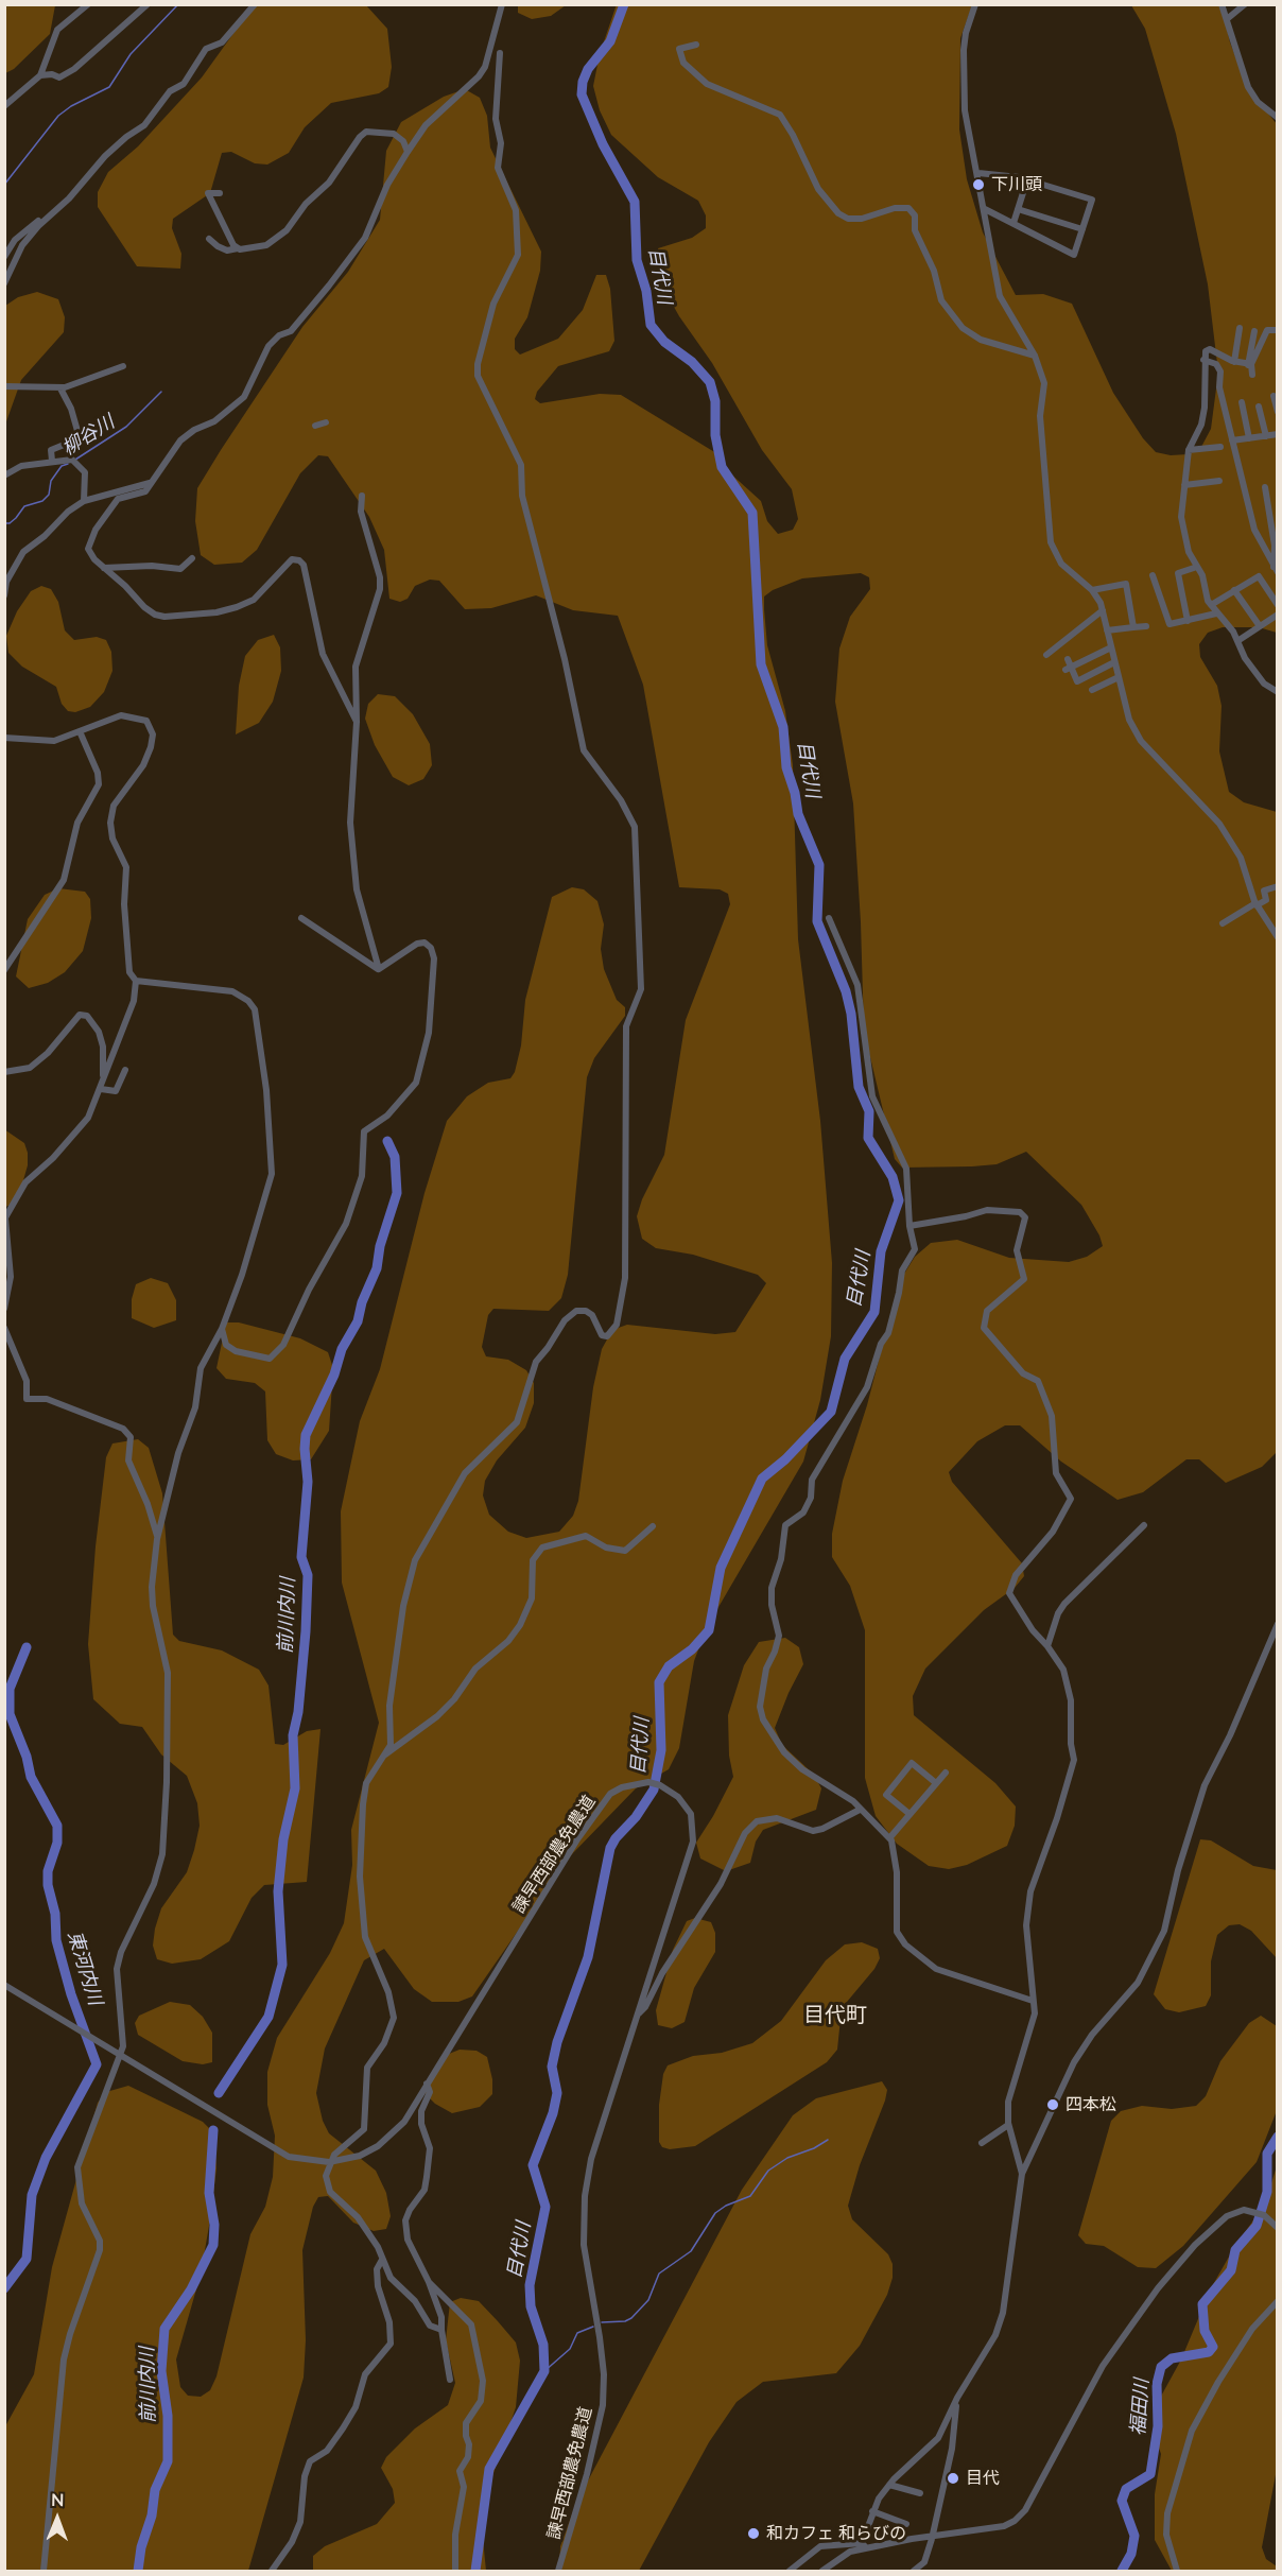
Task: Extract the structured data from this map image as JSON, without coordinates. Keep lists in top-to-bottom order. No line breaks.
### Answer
{"streets":{"street":["諫早西部農免農道"]},"districts":["目代町"],"water":["目代川","柳谷川","前川内川","東河内川","福田川"],"places":["下川頭","四本松","目代","和カフェ 和らびの"],"north":"top"}
